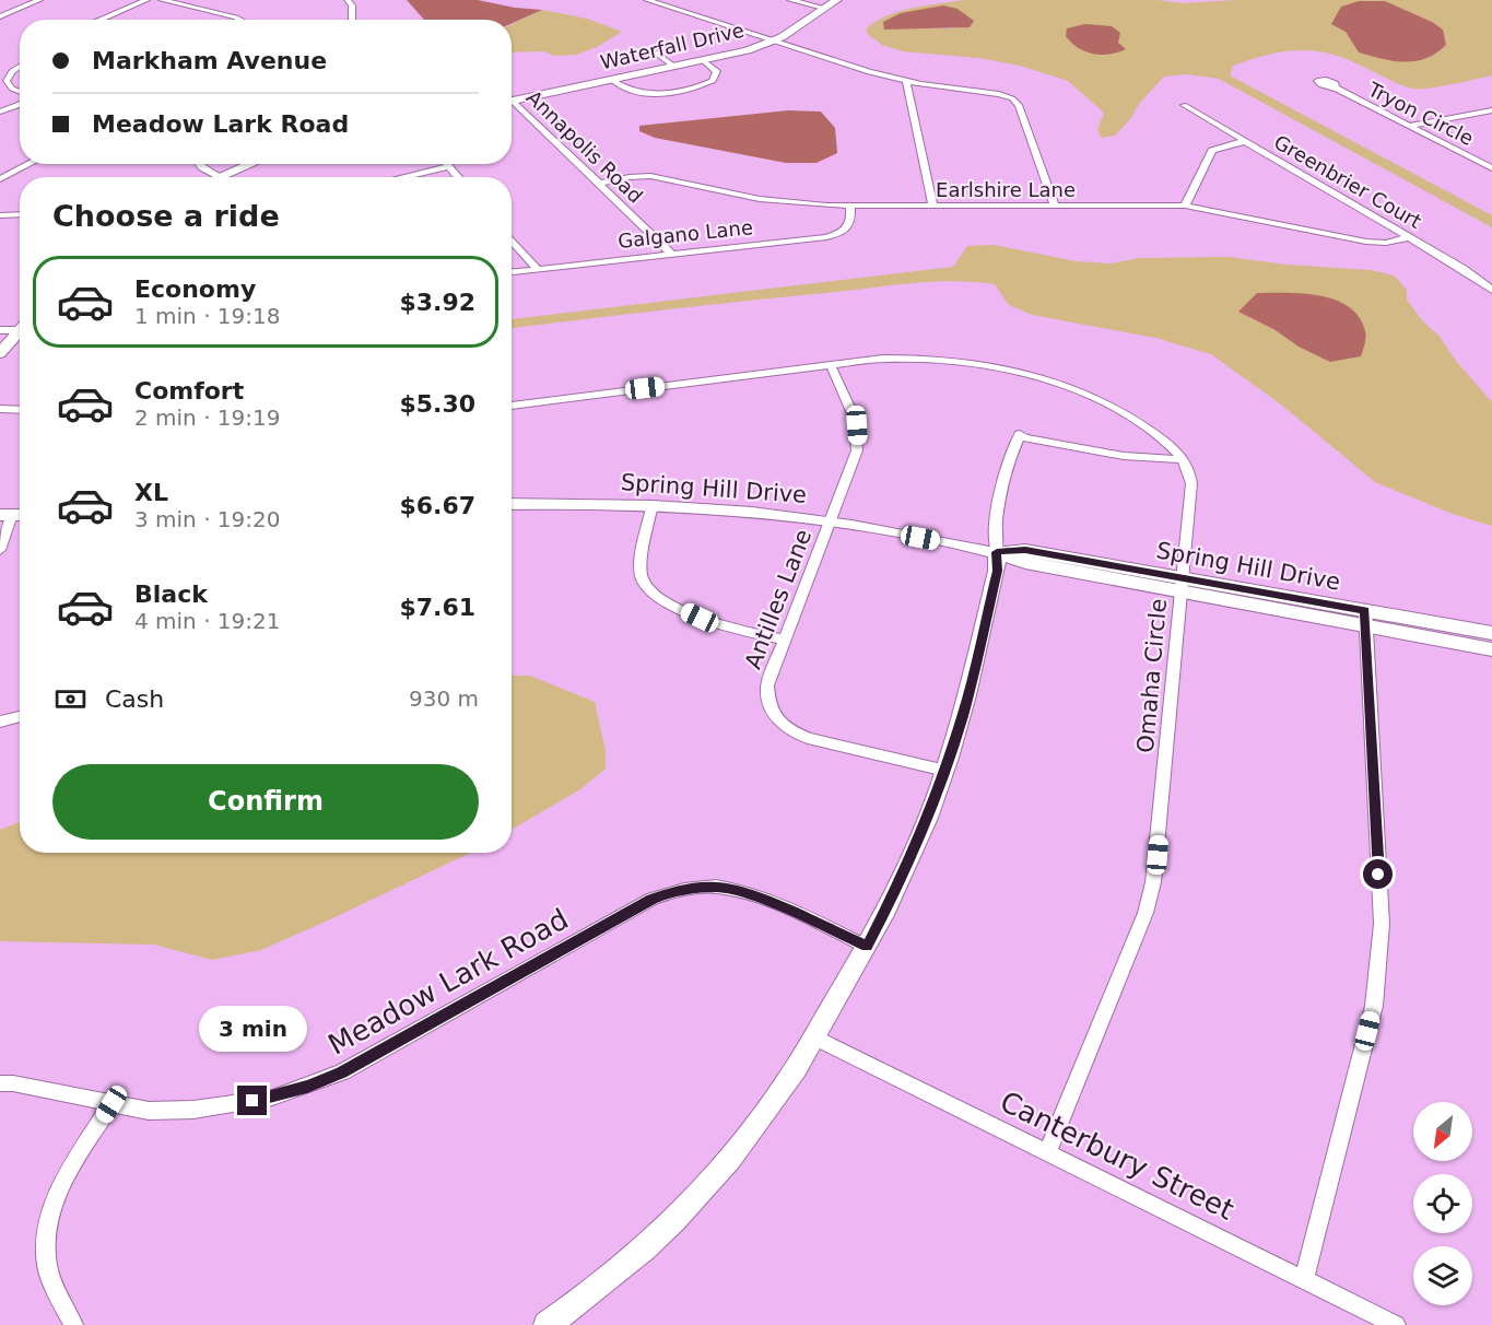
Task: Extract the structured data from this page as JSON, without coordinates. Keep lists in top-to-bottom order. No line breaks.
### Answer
{"streets":{"main road":["Waterfall Drive","Spring Hill Drive"],"street":["Tryon Circle","Annapolis Road","Greenbrier Court","Earlshire Lane","Galgano Lane","Antilles Lane","Omaha Circle","Meadow Lark Road","Canterbury Street"]},"crossings":[["Annapolis Road","Earlshire Lane"],["Annapolis Road","Galgano Lane"],["Greenbrier Court","Earlshire Lane"],["Earlshire Lane","Galgano Lane"],["Spring Hill Drive","Antilles Lane"],["Spring Hill Drive","Omaha Circle"],["Omaha Circle","Canterbury Street"]],"north":"bottom left","page":{"banner":["Markham Avenue","Meadow Lark Road"],"heading":"Choose a ride","list":[{"name":"Economy","note":"1 min · 19:18","value":"$3.92"},{"name":"Comfort","note":"2 min · 19:19","value":"$5.30"},{"name":"XL","note":"3 min · 19:20","value":"$6.67"},{"name":"Black","note":"4 min · 19:21","value":"$7.61"}],"pay":["Cash","930 m"],"buttons":"Confirm","bubble":"3 min"}}
